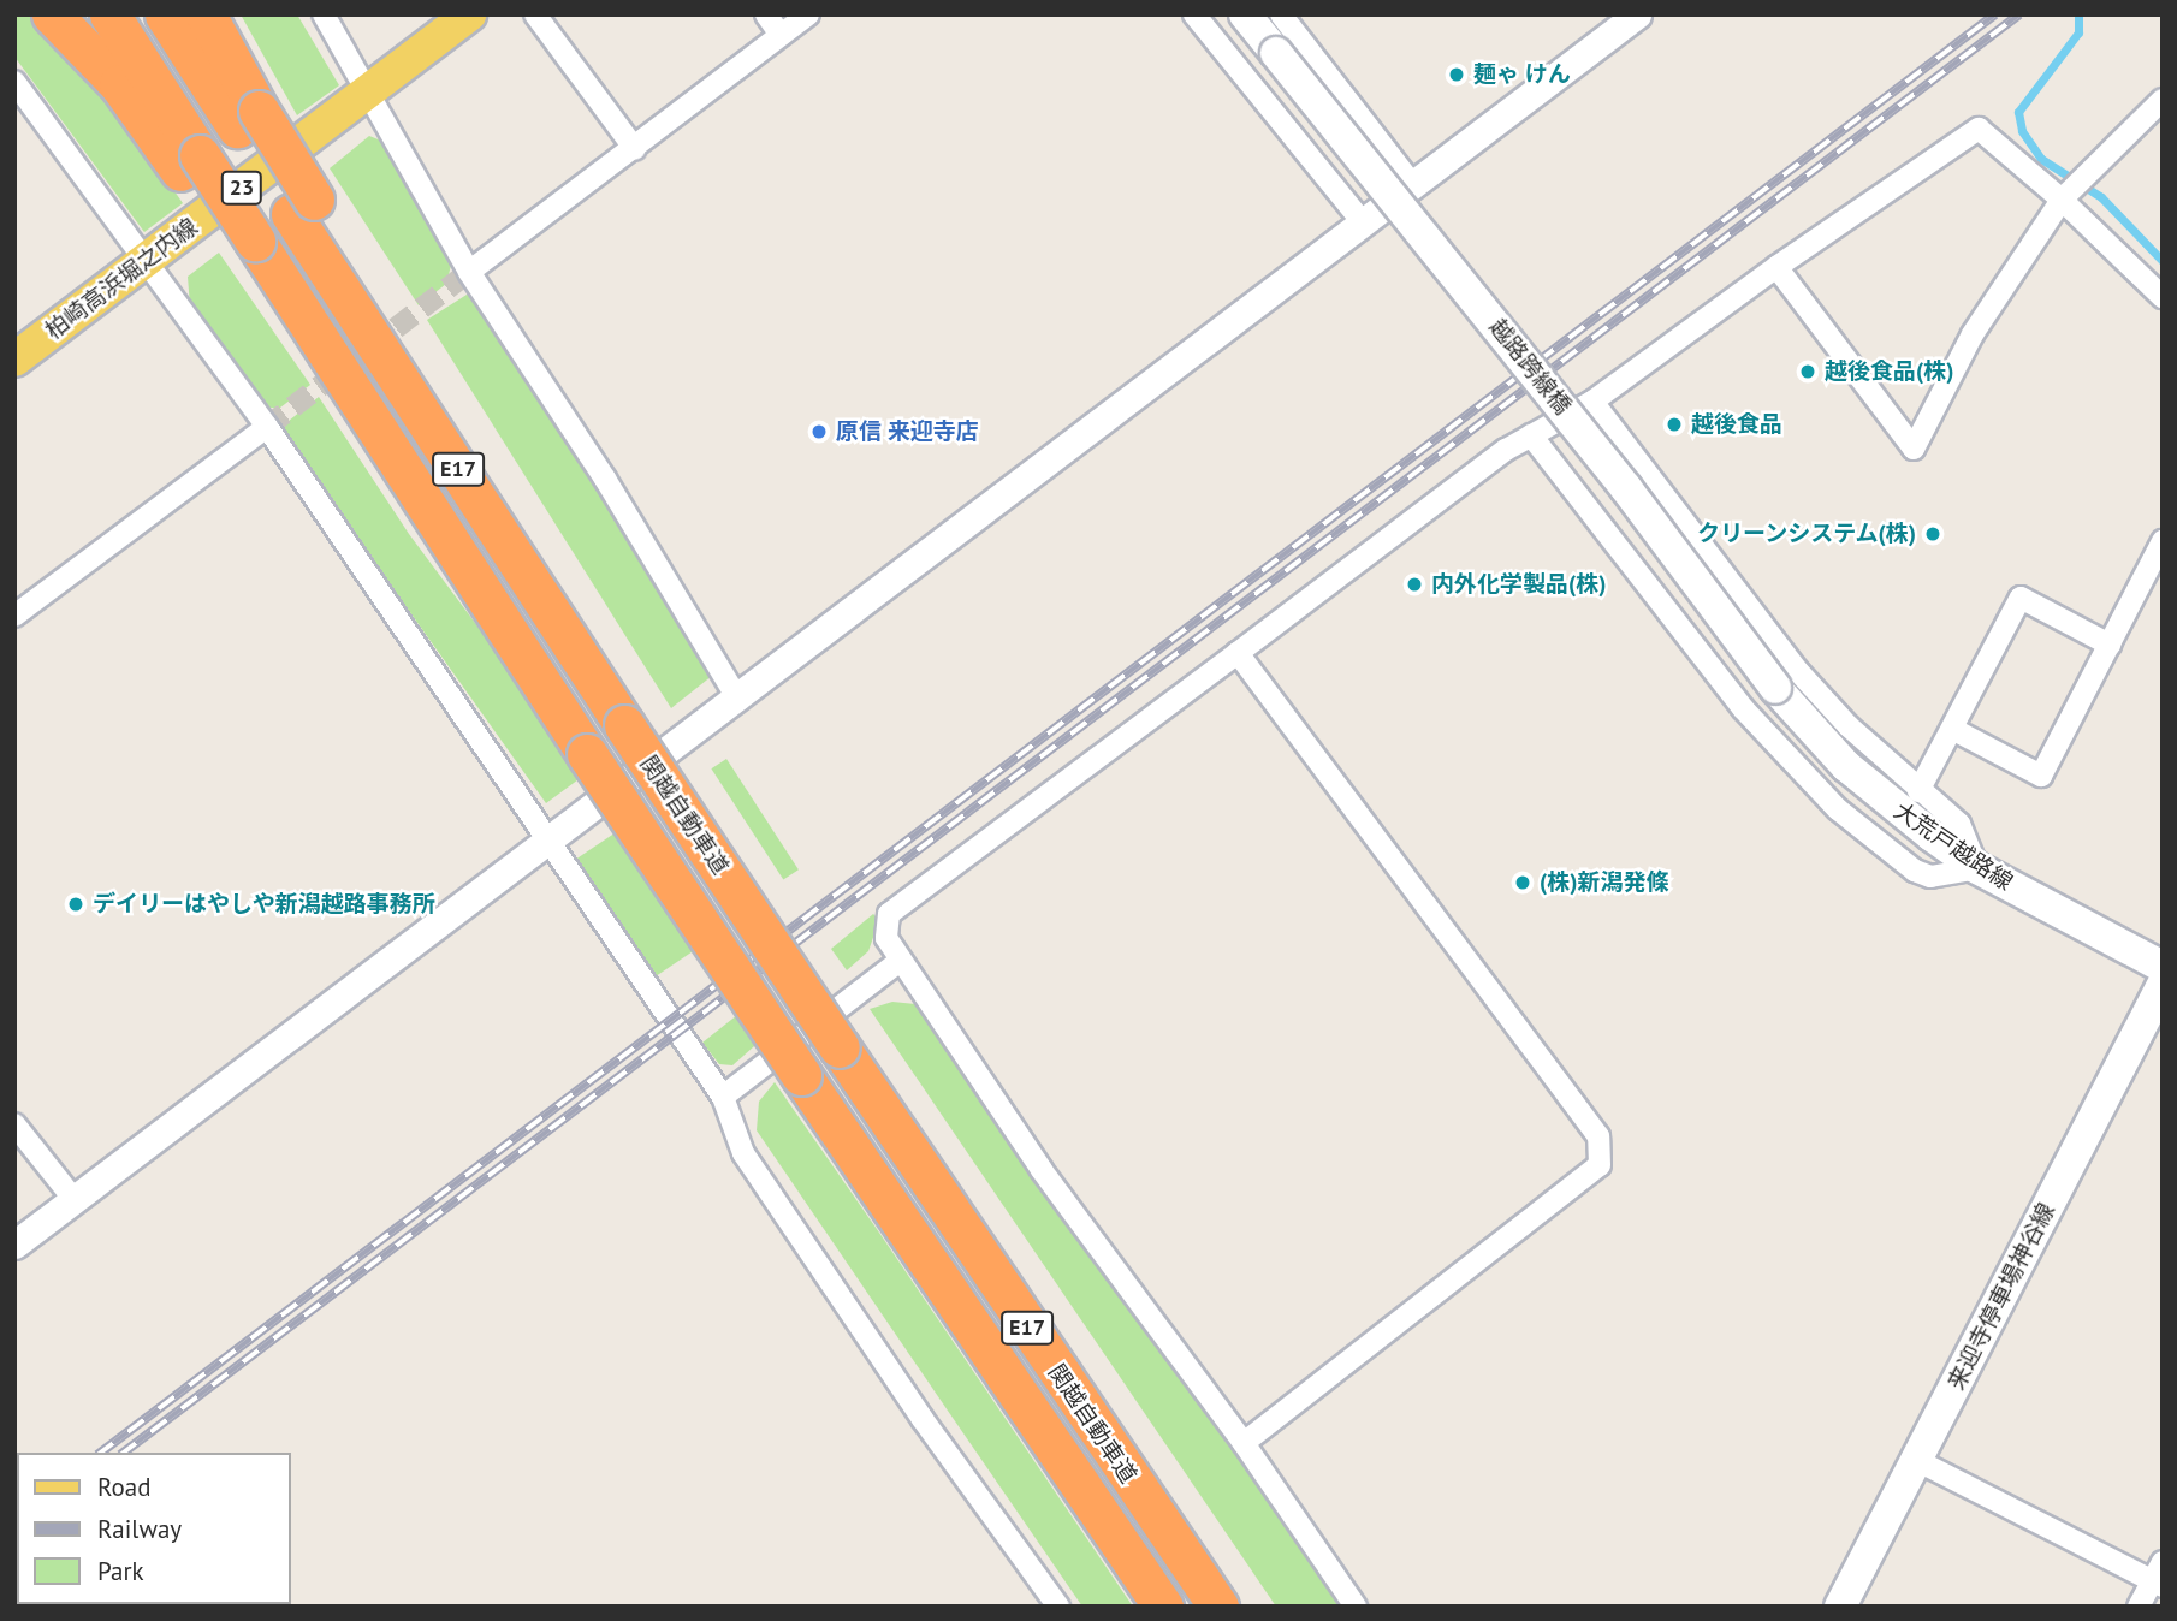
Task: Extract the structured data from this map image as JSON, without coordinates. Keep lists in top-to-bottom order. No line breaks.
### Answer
{"streets":{"highway":["E17","関越自動車道"],"main road":["23","柏崎高浜堀之内線","越路跨線橋","大荒戸越路線","来迎寺停車場神谷線"]},"crossings":[["越路跨線橋","大荒戸越路線"]],"places":["麺ゃ けん","越後食品(株)","越後食品","原信 来迎寺店","クリーンシステム(株)","内外化学製品(株)","(株)新潟発條","デイリーはやしや新潟越路事務所"],"legend":["Road","Railway","Park"]}
